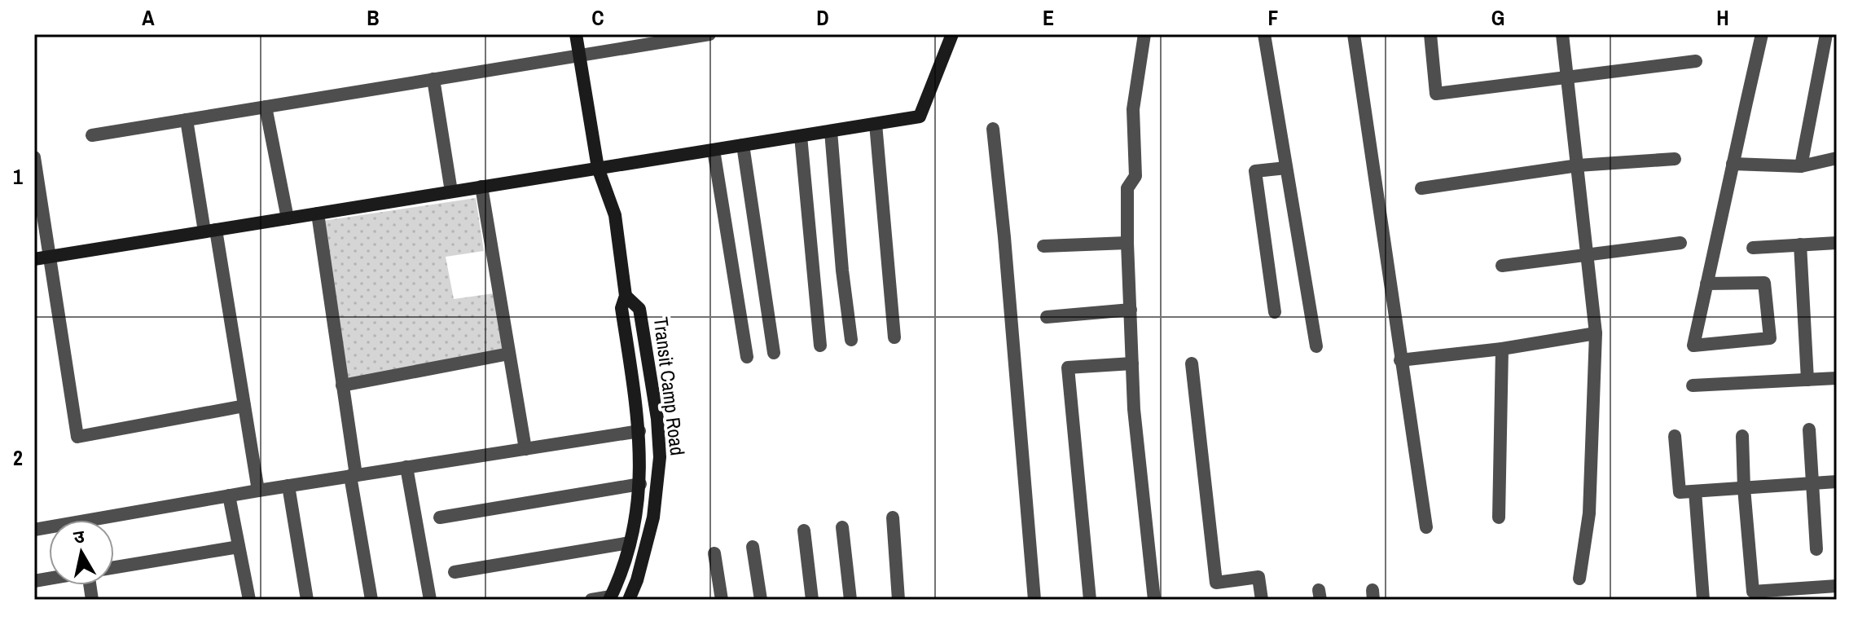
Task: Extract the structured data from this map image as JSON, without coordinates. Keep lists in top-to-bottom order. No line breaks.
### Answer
{"streets":{"street":["Transit Camp Road"]},"north":"top","grid":{"columns":["A","B","C","D","E","F","G","H"],"rows":["1","2"]}}
